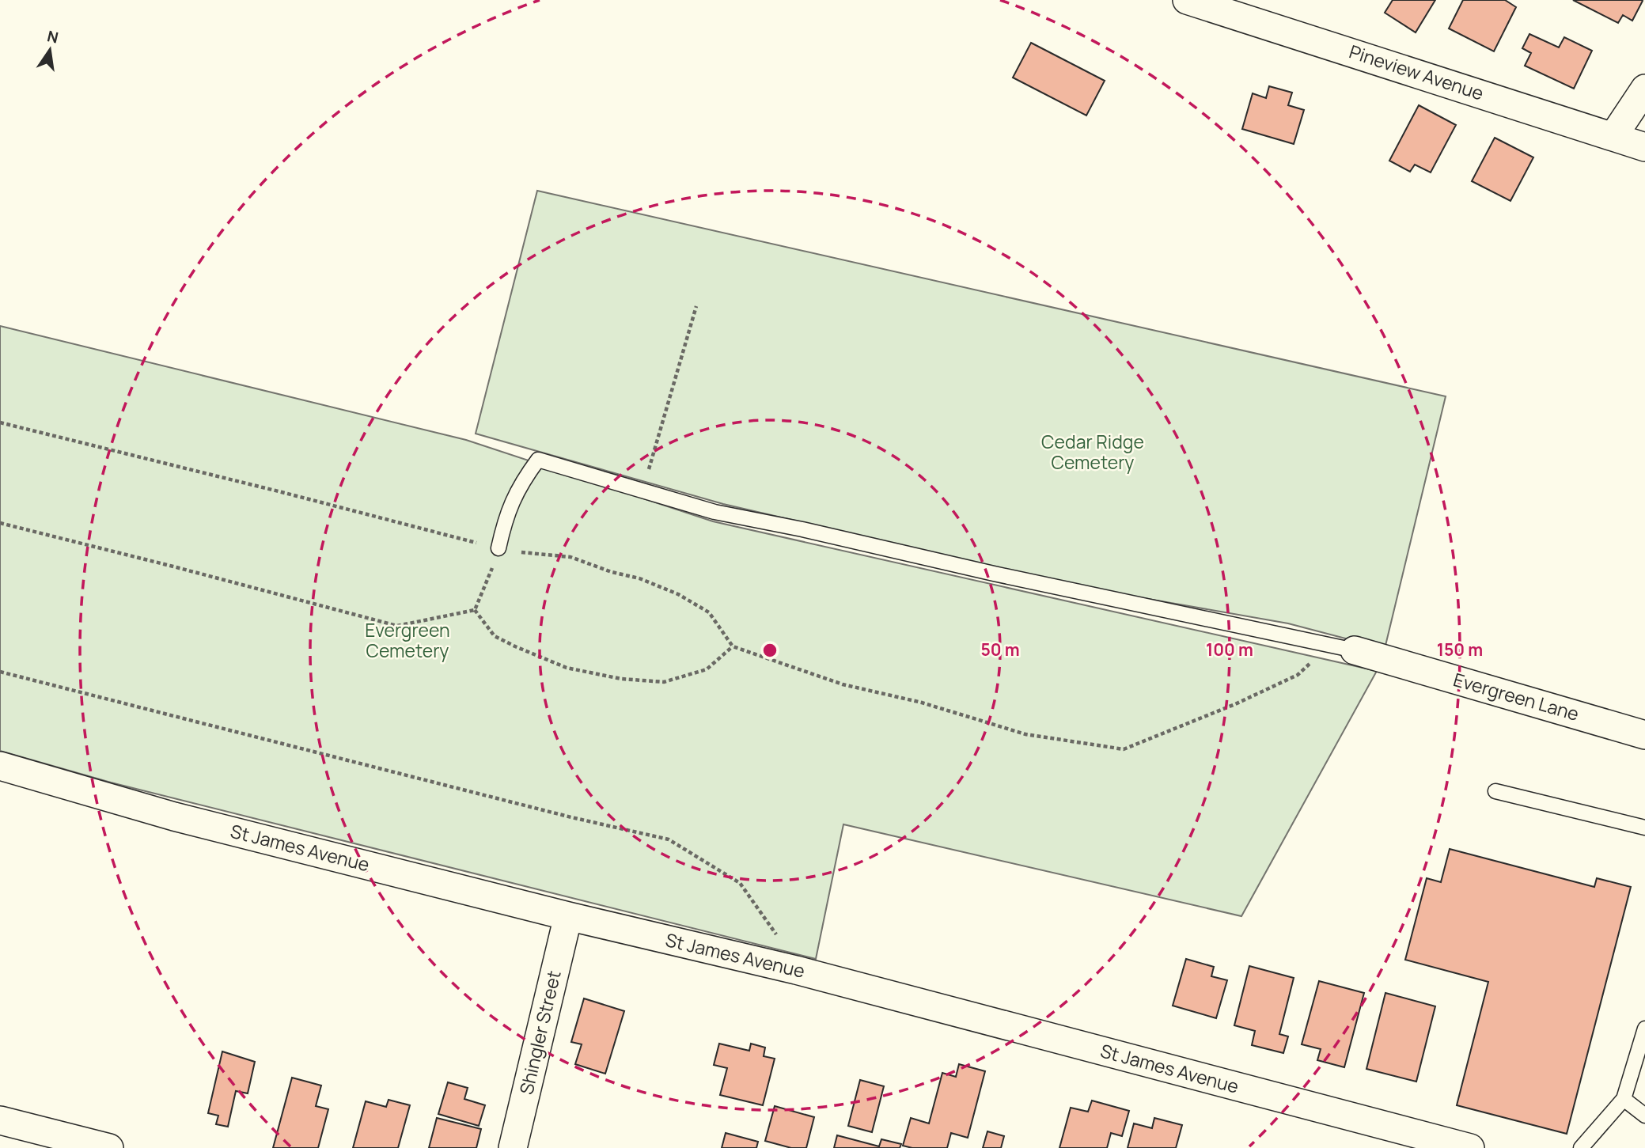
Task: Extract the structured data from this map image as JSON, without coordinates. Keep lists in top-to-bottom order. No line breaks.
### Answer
{"streets":{"street":["Pineview Avenue","Evergreen Lane","St James Avenue","Shingler Street"]},"crossings":[["St James Avenue","Shingler Street"]],"parks":["Cedar Ridge Cemetery","Evergreen Cemetery"],"north":"top","rings":["50 m","100 m","150 m"]}
